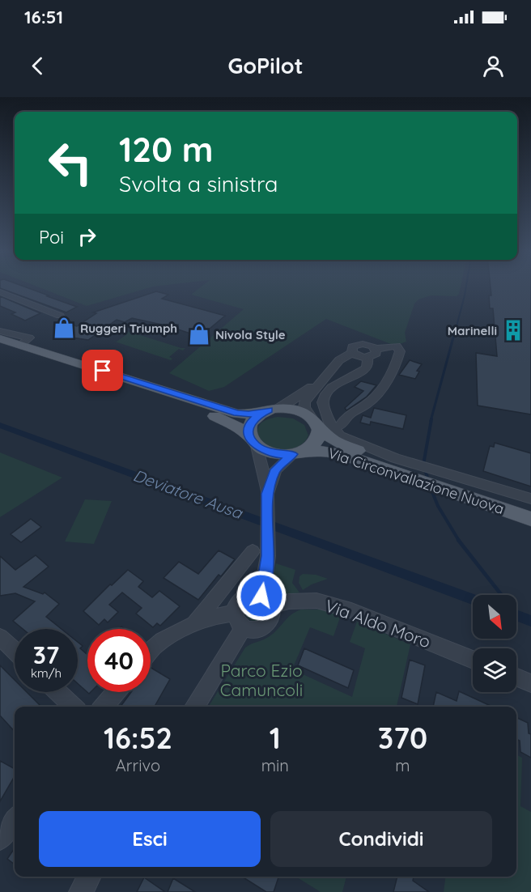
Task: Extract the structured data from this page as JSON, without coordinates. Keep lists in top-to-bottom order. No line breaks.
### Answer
{"streets":{"main road":["Via Circonvallazione Nuova"],"street":["Via Aldo Moro"]},"water":["Deviatore Ausa"],"parks":["Parco Ezio Camuncoli"],"places":{"shop":["Ruggeri Triumph","Nivola Style"],"building":["Marinelli"]},"north":"bottom right","page":{"status":"16:51","header":"GoPilot","turn":["120 m","Svolta a sinistra"],"then":"Poi","speed":"37 km/h","limit":"40","eta":["16:52","Arrivo","1","min","370","m"],"buttons":["Esci","Condividi"]}}
